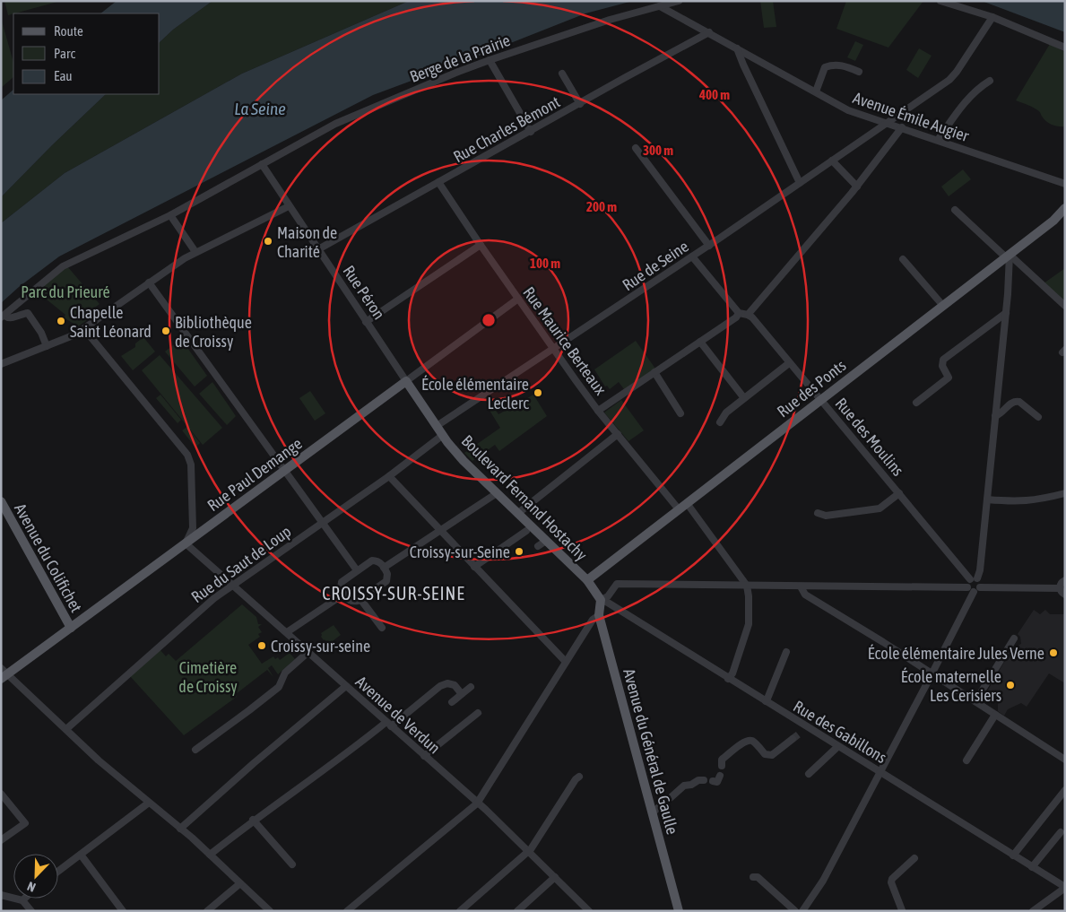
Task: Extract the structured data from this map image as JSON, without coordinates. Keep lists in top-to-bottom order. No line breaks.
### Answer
{"streets":{"main road":["Rue Péron","Rue des Ponts","Rue Paul Demange","Boulevard Fernand Hostachy","Avenue du Colifichet","Avenue du Général de Gaulle"],"street":["Berge de la Prairie","Avenue Émile Augier","Rue Charles Bémont","Rue de Seine","Rue Maurice Berteaux","Rue des Moulins","Rue du Saut de Loup","Avenue de Verdun","Rue des Gabillons"]},"crossings":[["Berge de la Prairie","Avenue Émile Augier"],["Berge de la Prairie","Rue Péron"],["Avenue Émile Augier","Rue Charles Bémont"],["Avenue Émile Augier","Rue de Seine"],["Rue Charles Bémont","Rue Péron"],["Rue Charles Bémont","Rue Maurice Berteaux"],["Rue de Seine","Rue Péron"],["Rue de Seine","Rue Maurice Berteaux"],["Rue Péron","Rue Paul Demange"],["Rue Péron","Boulevard Fernand Hostachy"],["Rue Péron","Rue du Saut de Loup"],["Rue Maurice Berteaux","Rue des Ponts"],["Rue Maurice Berteaux","Rue Paul Demange"],["Rue des Ponts","Rue des Moulins"],["Rue des Ponts","Boulevard Fernand Hostachy"],["Rue Paul Demange","Avenue du Colifichet"],["Rue Paul Demange","Avenue de Verdun"],["Boulevard Fernand Hostachy","Rue du Saut de Loup"],["Boulevard Fernand Hostachy","Rue des Gabillons"],["Boulevard Fernand Hostachy","Avenue du Général de Gaulle"],["Rue du Saut de Loup","Avenue de Verdun"],["Rue des Gabillons","Avenue du Général de Gaulle"]],"districts":["CROISSY-SUR-SEINE"],"water":["La Seine"],"parks":["Parc du Prieuré","Cimetière de Croissy"],"places":["Maison de Charité","Chapelle Saint Léonard","Bibliothèque de Croissy","École élémentaire Leclerc","Croissy-sur-Seine","Croissy-sur-seine","École élémentaire Jules Verne","École maternelle Les Cerisiers"],"legend":["Route","Parc","Eau"],"north":"bottom left","rings":["400 m","300 m","200 m","100 m"]}
